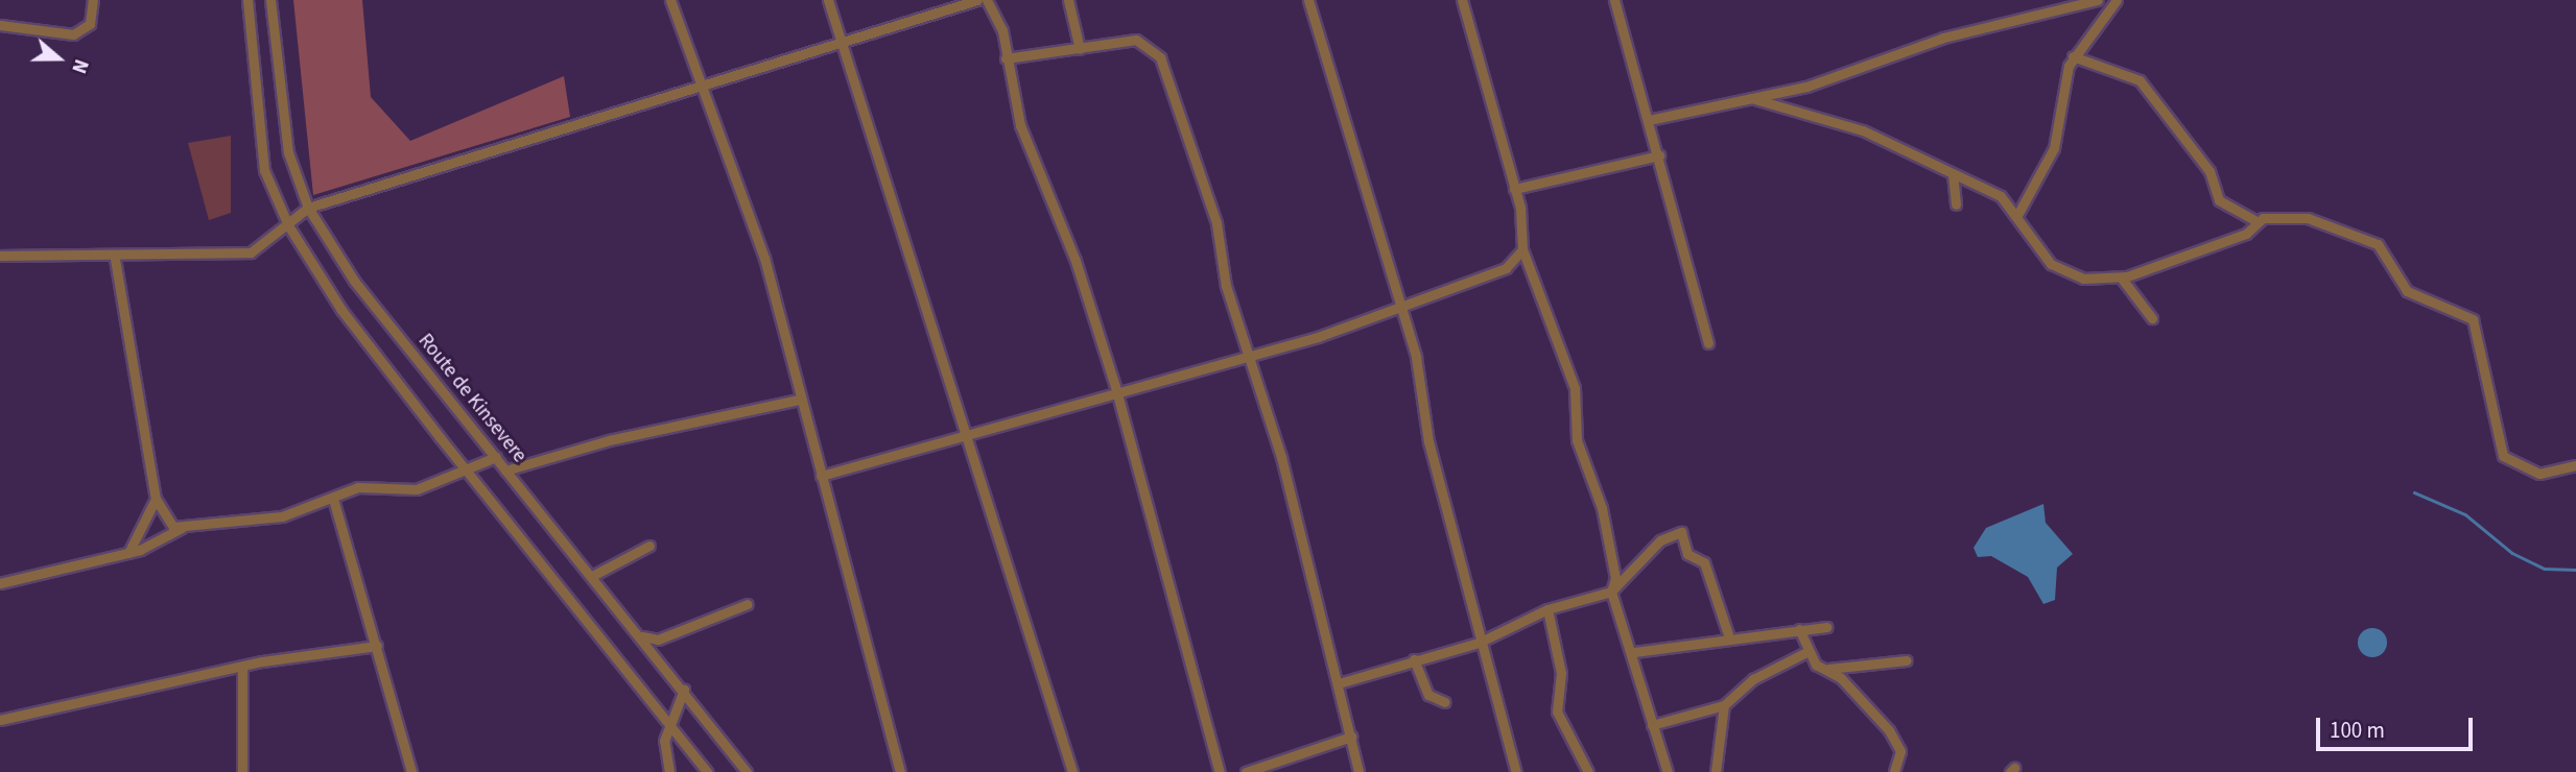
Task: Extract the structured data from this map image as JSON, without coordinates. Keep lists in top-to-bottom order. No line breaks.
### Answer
{"streets":{"street":["Route de Kinsevere"]},"scale_bar":"100 m","north":"right"}
